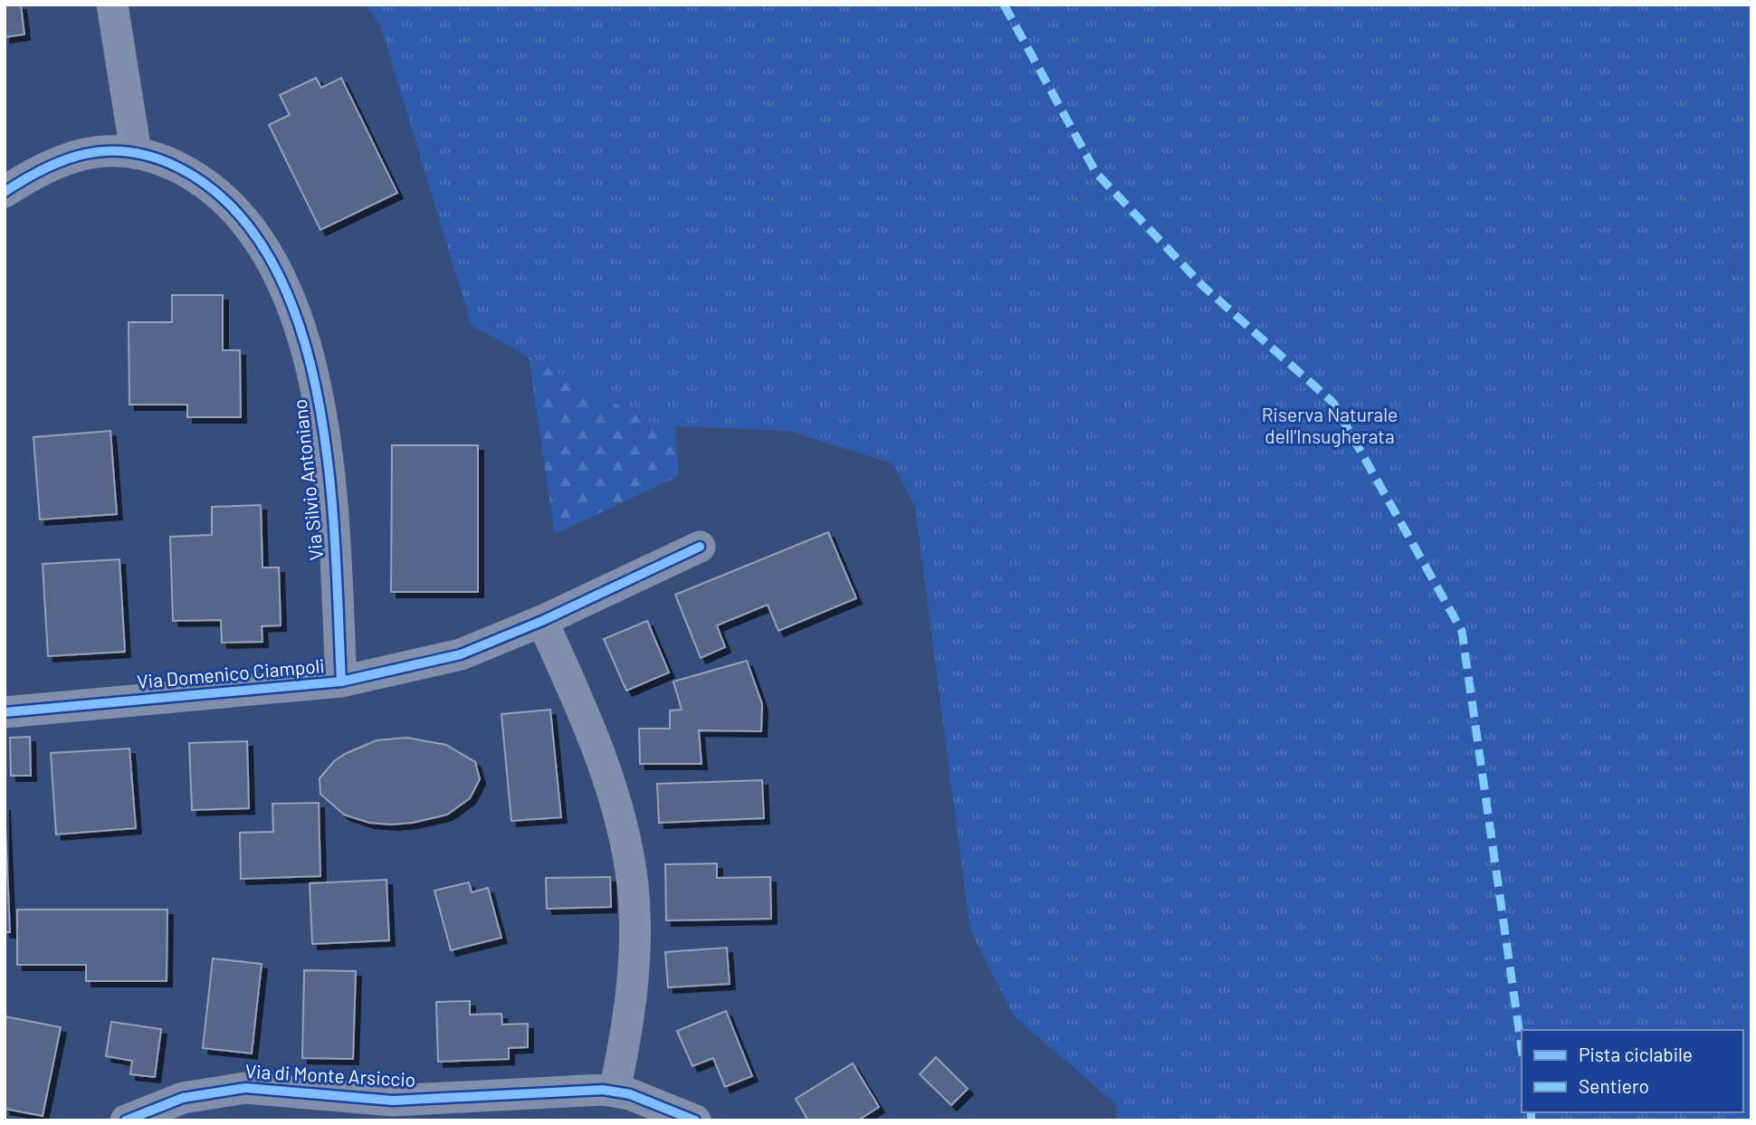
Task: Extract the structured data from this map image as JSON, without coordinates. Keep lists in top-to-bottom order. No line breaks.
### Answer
{"streets":{"street":["Via Silvio Antoniano","Via Domenico Ciampoli","Via di Monte Arsiccio"]},"crossings":[["Via Silvio Antoniano","Via Domenico Ciampoli"]],"parks":["Riserva Naturale dell'Insugherata"],"legend":["Pista ciclabile","Sentiero"]}
